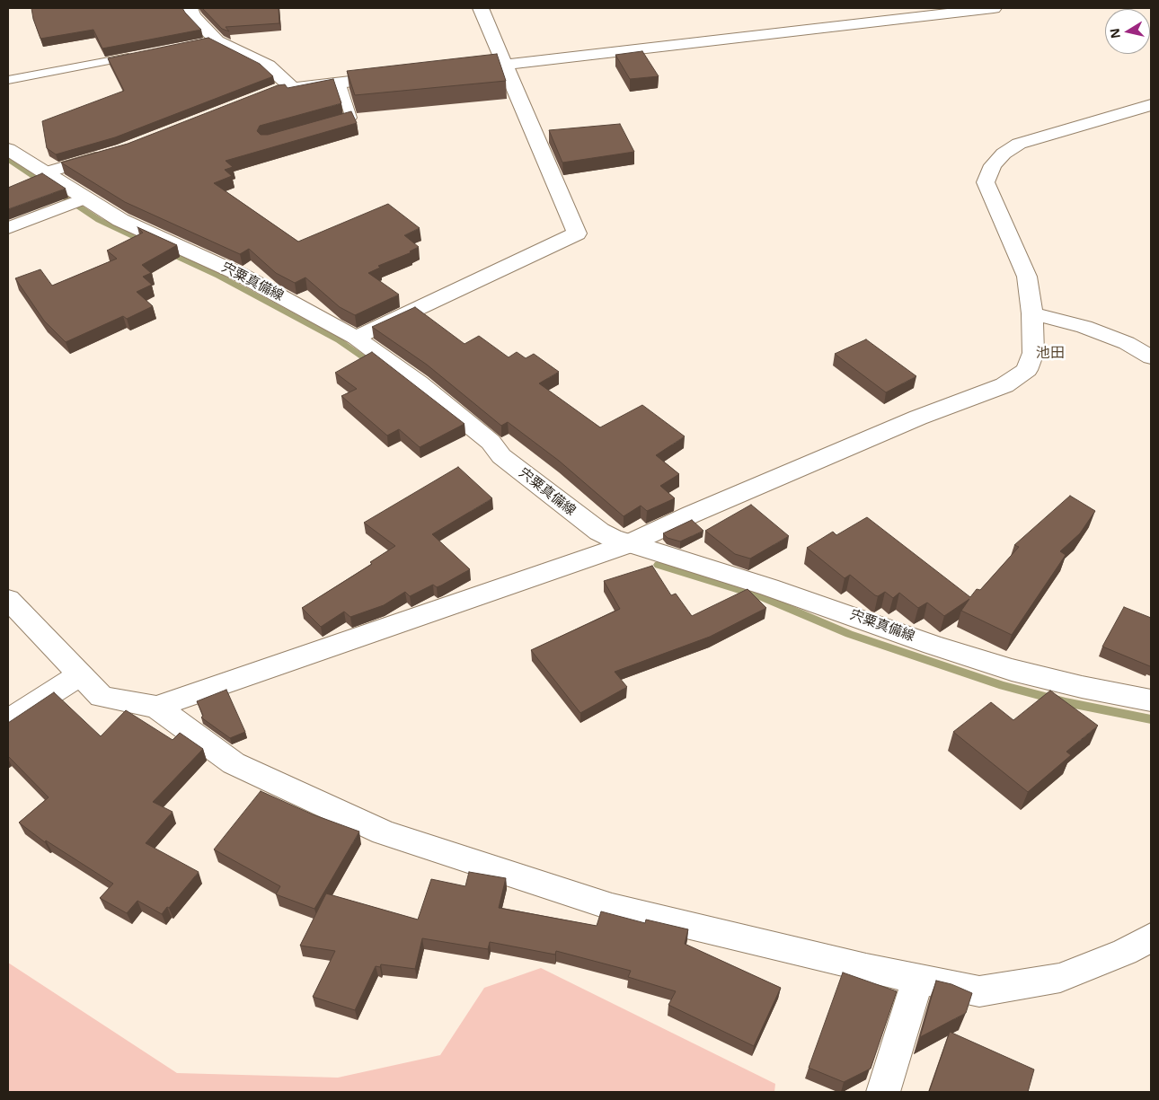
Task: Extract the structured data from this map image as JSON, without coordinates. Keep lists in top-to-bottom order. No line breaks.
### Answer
{"streets":{"street":["宍粟真備線"]},"districts":["池田"],"north":"left"}
